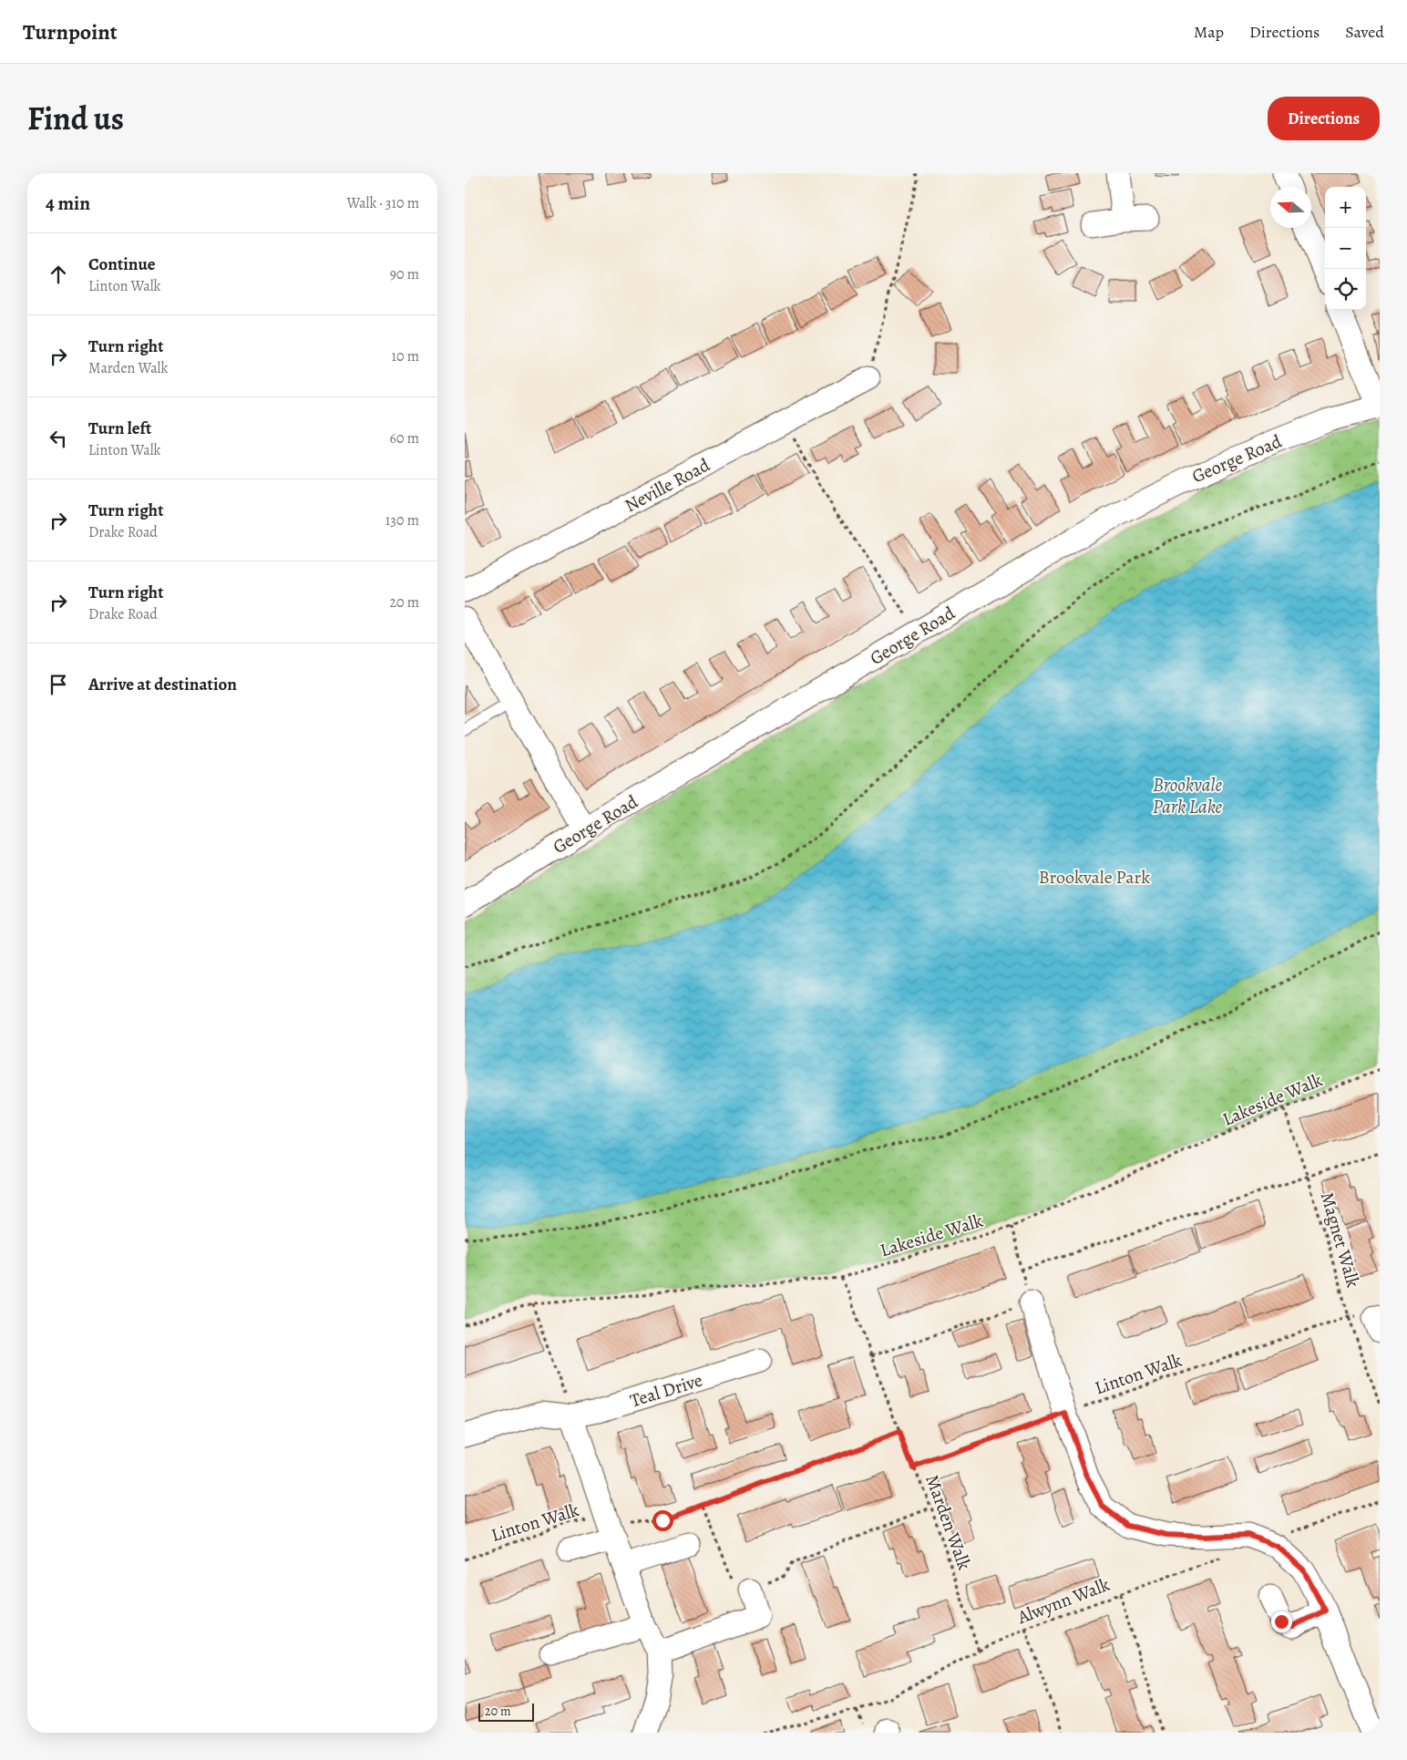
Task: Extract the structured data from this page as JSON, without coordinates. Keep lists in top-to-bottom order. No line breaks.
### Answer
{"streets":{"street":["George Road","Neville Road","Teal Drive"],"path":["Lakeside Walk","Magnet Walk","Linton Walk","Marden Walk","Alwynn Walk"]},"crossings":[["Lakeside Walk","Magnet Walk"],["Lakeside Walk","Marden Walk"],["Magnet Walk","Linton Walk"],["Linton Walk","Marden Walk"],["Marden Walk","Alwynn Walk"]],"water":["Brookvale Park Lake"],"parks":["Brookvale Park"],"scale_bar":"20 m","north":"left","page":{"header":"Turnpoint","nav":["Map","Directions","Saved"],"title":"Find us","buttons":"Directions","heading":["4 min","Walk · 310 m"],"map_buttons":["+","−"],"list":[["Continue","Linton Walk","90 m"],["Turn right","Marden Walk","10 m"],["Turn left","Linton Walk","60 m"],["Turn right","Drake Road","130 m"],["Turn right","Drake Road","20 m"],"Arrive at destination"],"scale":"20 m"}}
